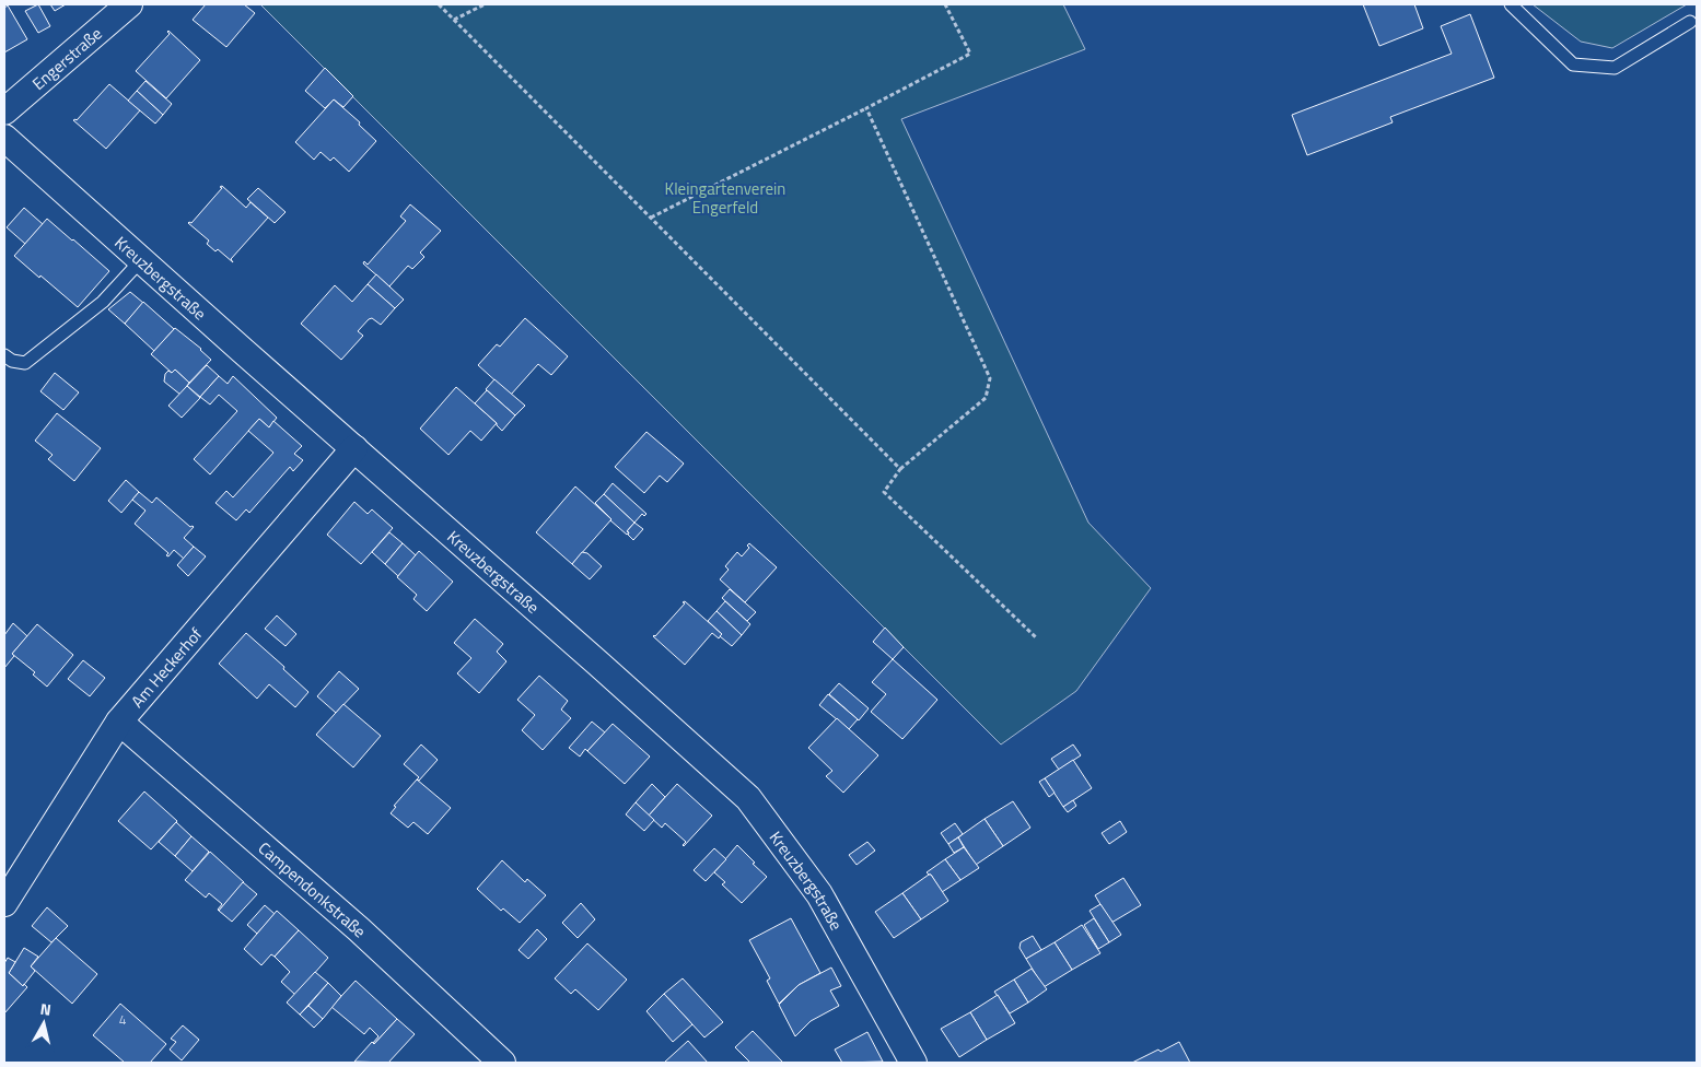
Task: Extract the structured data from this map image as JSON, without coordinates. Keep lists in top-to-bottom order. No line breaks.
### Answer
{"streets":{"street":["Engerstraße","Kreuzbergstraße","Am Heckerhof","Campendonkstraße"]},"crossings":[["Kreuzbergstraße","Am Heckerhof"],["Am Heckerhof","Campendonkstraße"]],"parks":["Kleingartenverein Engerfeld"],"house_numbers":["4"],"north":"top"}
